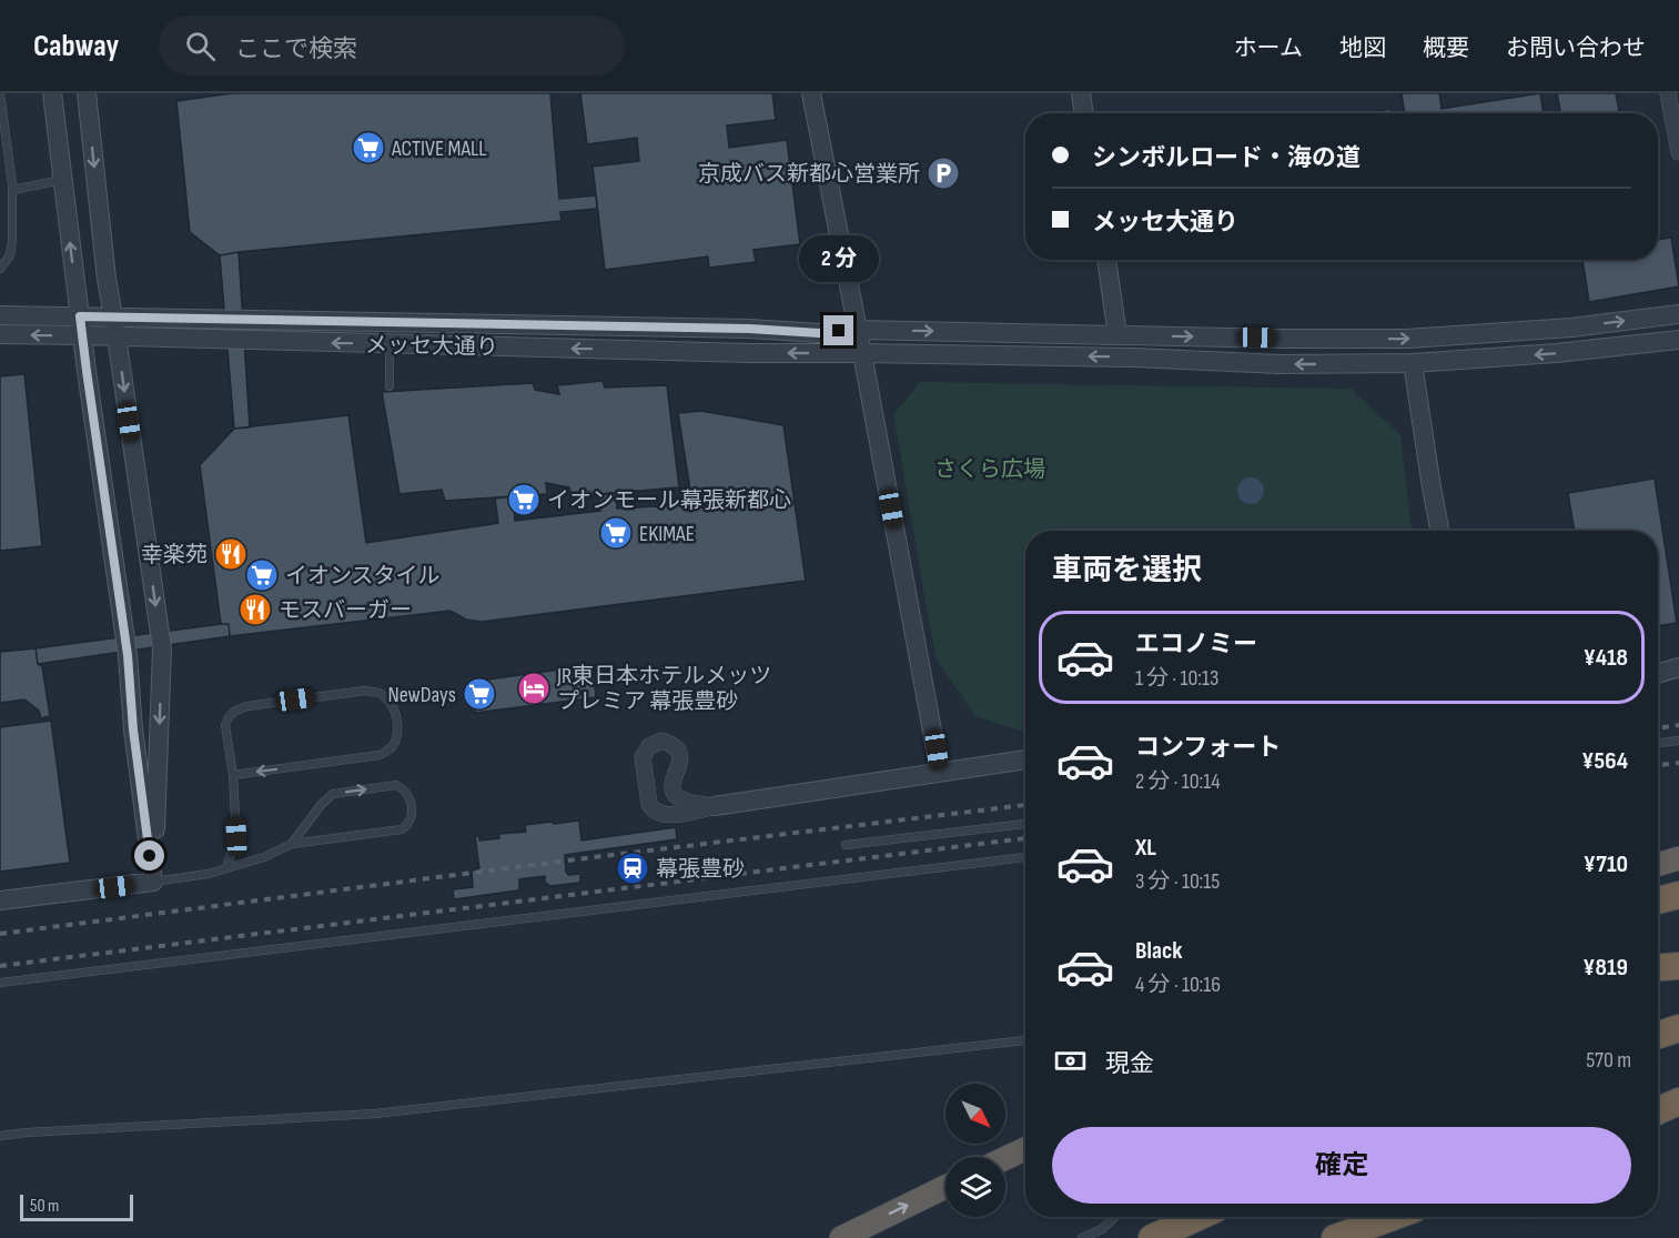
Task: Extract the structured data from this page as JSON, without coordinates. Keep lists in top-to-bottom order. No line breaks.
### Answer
{"streets":{"street":["メッセ大通り"]},"parks":["さくら広場"],"places":{"supermarket":["ACTIVE MALL","イオンモール幕張新都心","EKIMAE","イオンスタイル","NewDays"],"parking":["京成バス新都心営業所"],"restaurant":["幸楽苑","モスバーガー"],"hotel":["JR東日本ホテルメッツ プレミア 幕張豊砂"],"station":["幕張豊砂"]},"scale_bar":"50 m","north":"bottom right","page":{"header":"Cabway","search":"ここで検索","nav":["ホーム","地図","概要","お問い合わせ"],"banner":["シンボルロード・海の道","メッセ大通り"],"bubble":"2 分","heading":"車両を選択","list":[{"name":"エコノミー","note":"1 分 · 10:13","value":"¥418"},{"name":"コンフォート","note":"2 分 · 10:14","value":"¥564"},{"name":"XL","note":"3 分 · 10:15","value":"¥710"},{"name":"Black","note":"4 分 · 10:16","value":"¥819"}],"pay":["現金","570 m"],"buttons":"確定","scale":"50 m"}}
